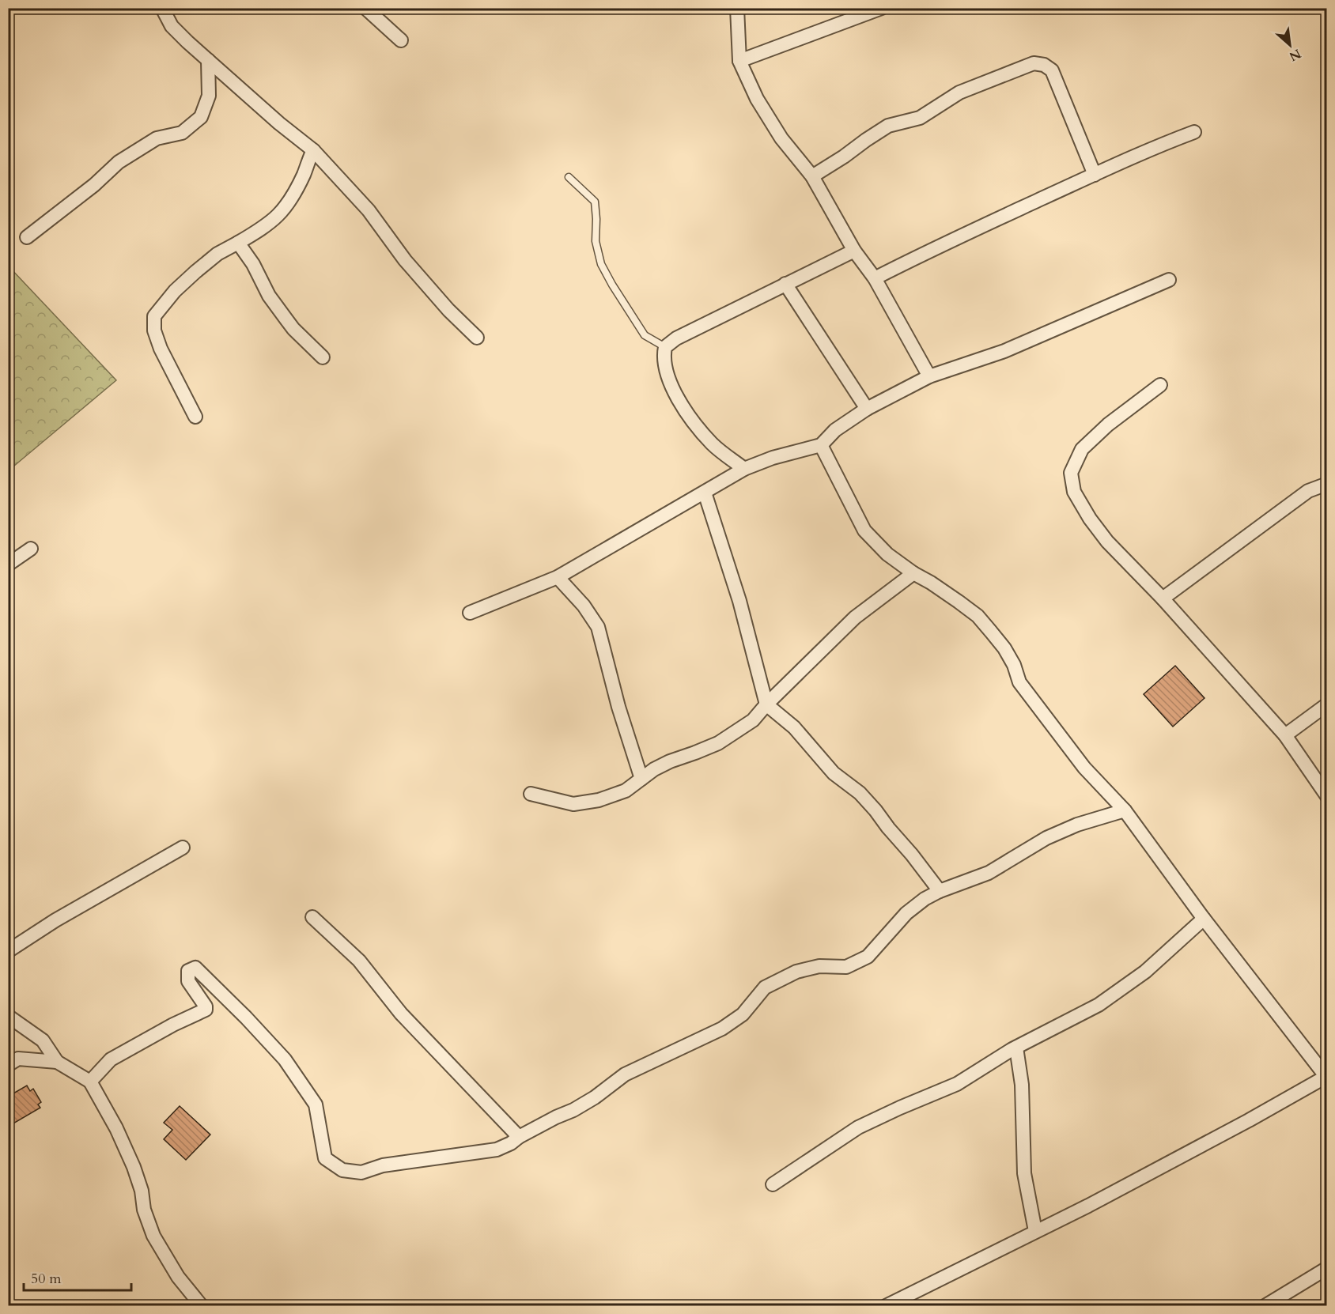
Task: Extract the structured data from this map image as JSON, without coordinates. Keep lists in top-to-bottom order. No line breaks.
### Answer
{"scale_bar":"50 m","north":"bottom right"}
